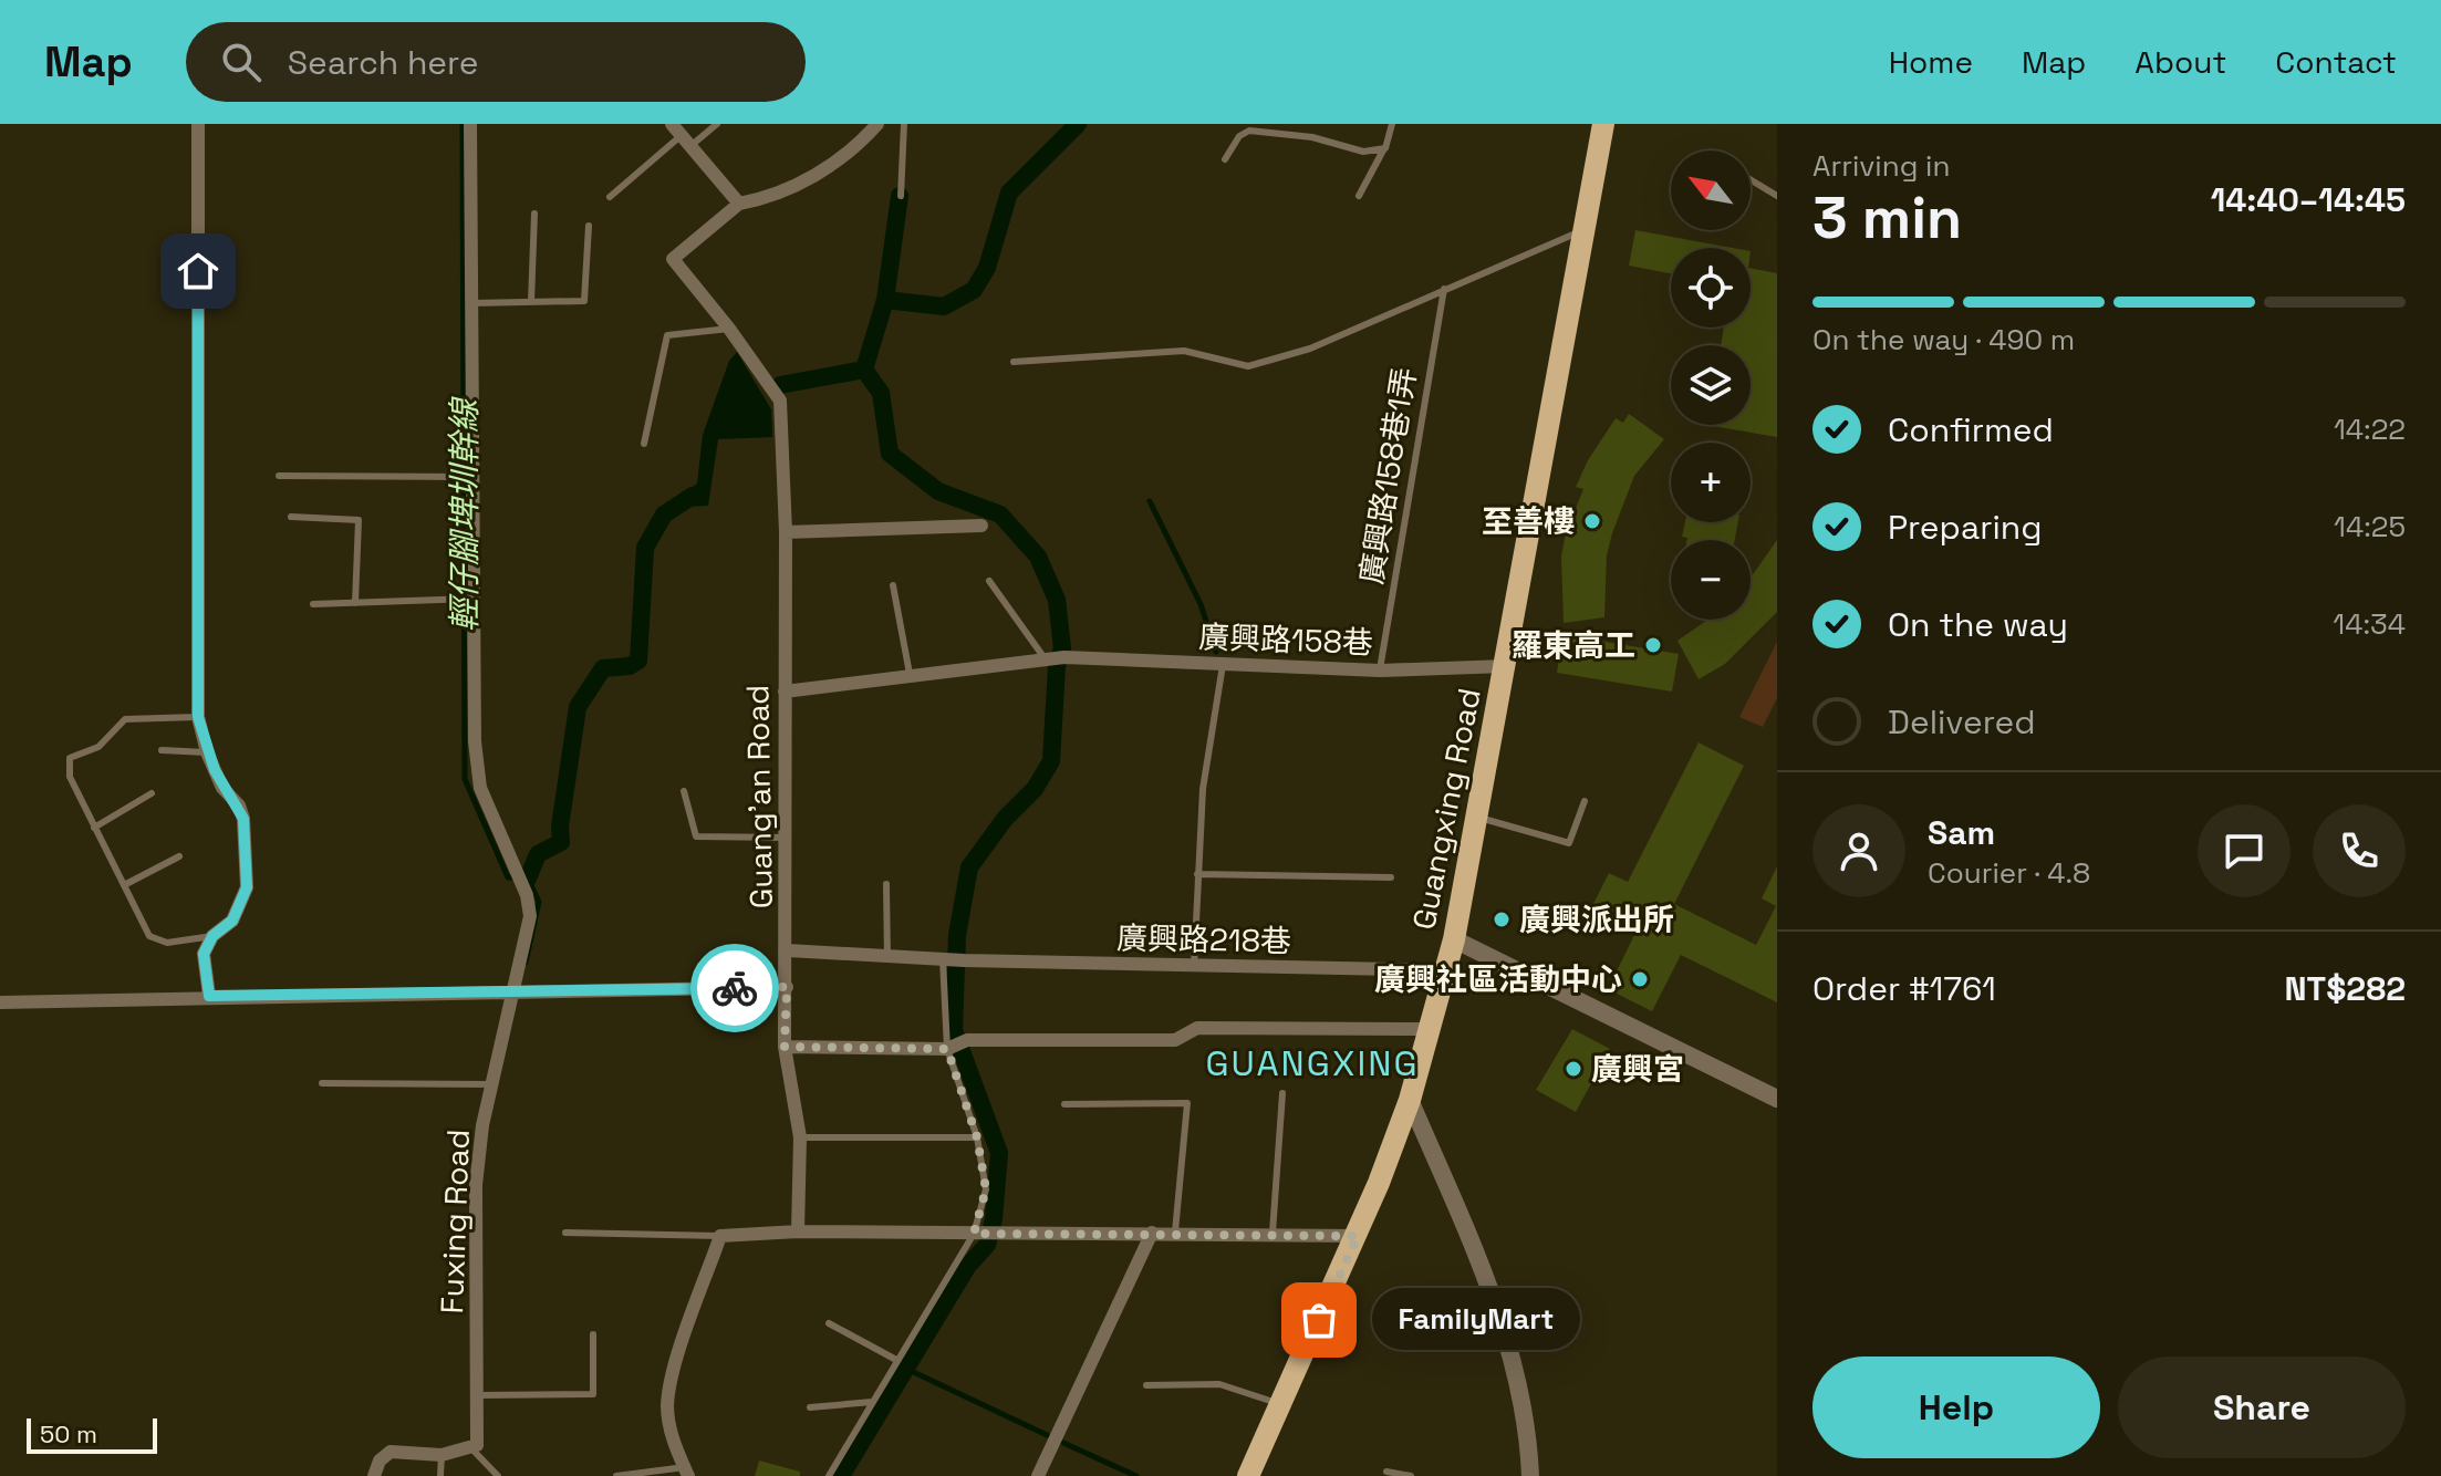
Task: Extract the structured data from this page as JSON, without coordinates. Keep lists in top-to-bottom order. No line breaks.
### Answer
{"streets":{"main road":["Guangxing Road"],"street":["廣興路158巷","Guang'an Road","廣興路218巷","Fuxing Road"],"lane":["廣興路158巷1弄"]},"crossings":[["廣興路158巷1弄","廣興路158巷"],["廣興路158巷","Guangxing Road"],["Guangxing Road","廣興路218巷"]],"districts":["GUANGXING"],"water":["輕仔腳埤圳幹線"],"places":["至善樓","羅東高工","廣興派出所","廣興社區活動中心","廣興宮","FamilyMart"],"scale_bar":"50 m","north":"top left","page":{"header":"Map","search":"Search here","nav":["Home","Map","About","Contact"],"heading":["3 min","Arriving in","14:40–14:45"],"panel":["Sam","Courier · 4.8","Order #1761","NT$282"],"map_buttons":["+","−"],"bar":"On the way · 490 m","list":[["Confirmed","14:22"],["Preparing","14:25"],["On the way","14:34"],"Delivered"],"bubble":"FamilyMart","buttons":["Help","Share"],"scale":"50 m"}}
